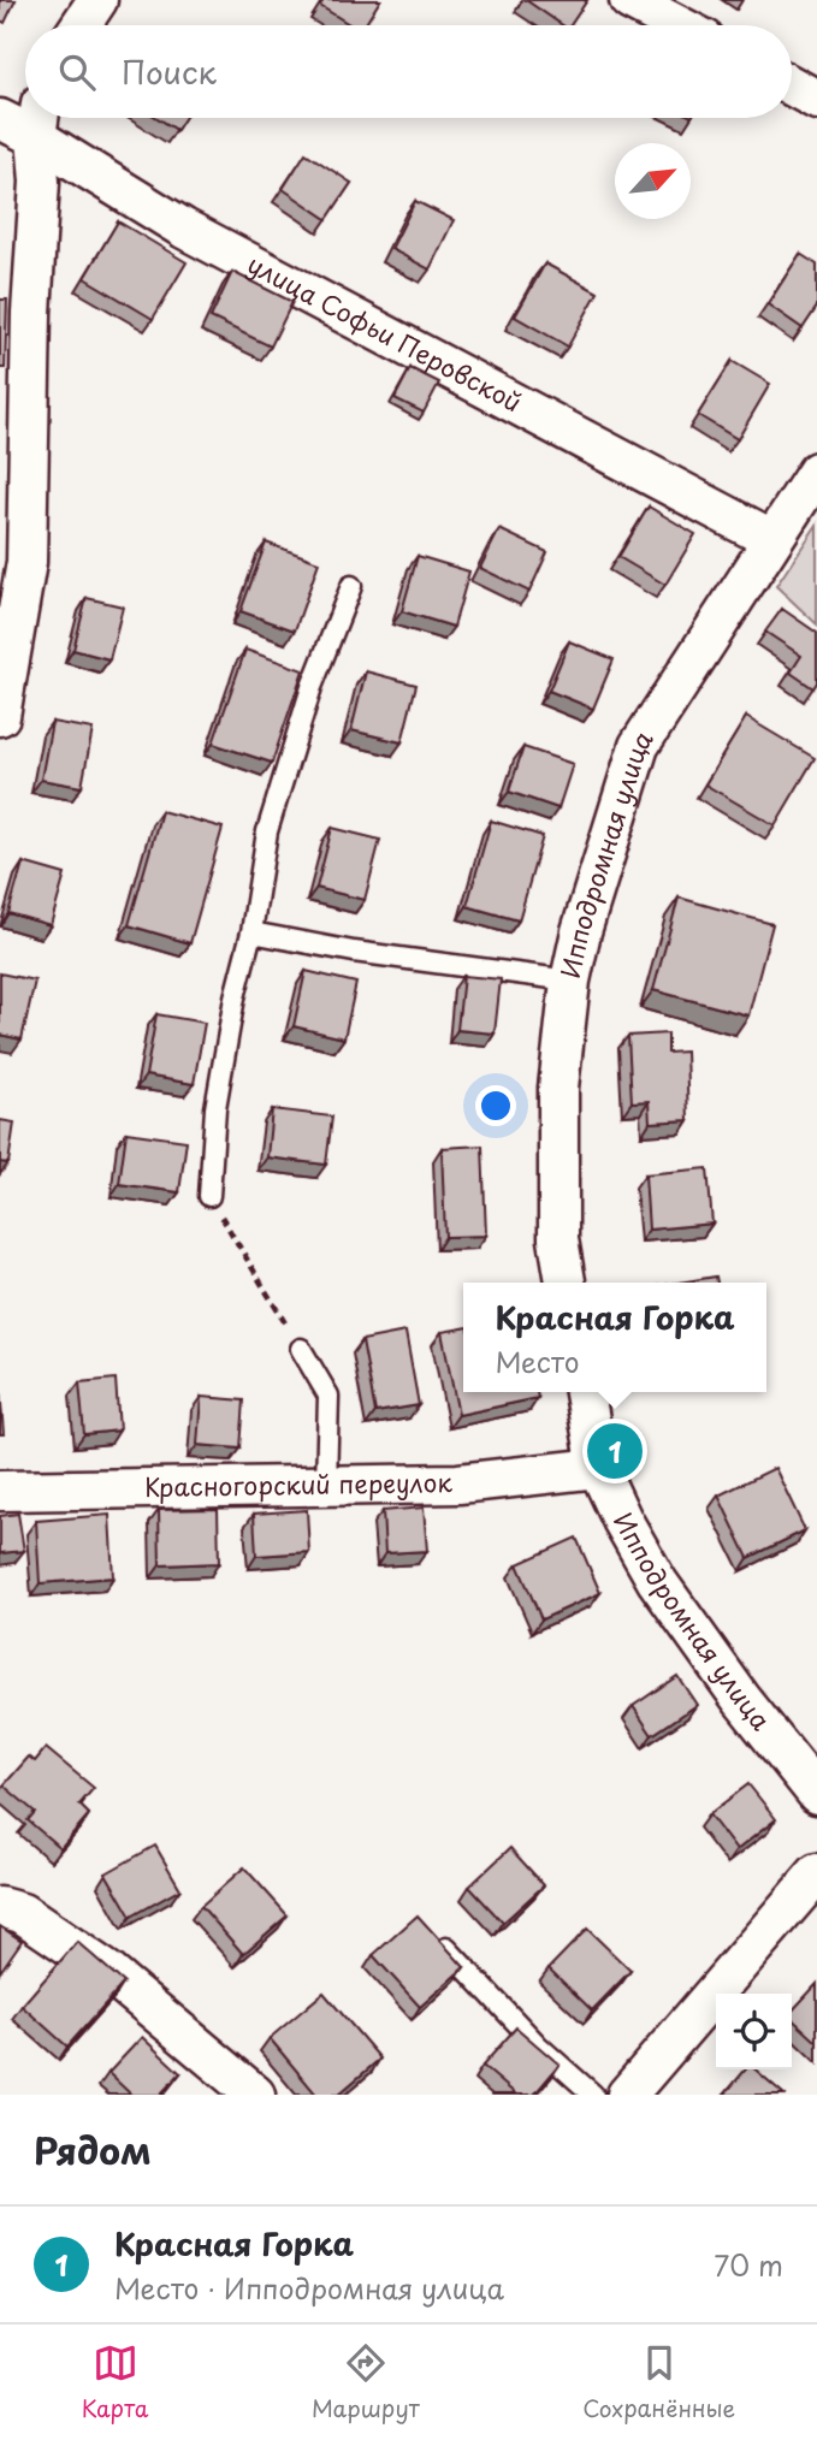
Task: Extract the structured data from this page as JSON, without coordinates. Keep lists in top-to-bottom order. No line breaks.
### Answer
{"streets":{"street":["улица Софьи Перовской","Ипподромная улица","Красногорский переулок"]},"crossings":[["улица Софьи Перовской","Ипподромная улица"],["Ипподромная улица","Красногорский переулок"]],"north":"top right","page":{"search":"Поиск","popup":["Красная Горка","Место"],"pins":"1","heading":"Рядом","list":[{"mark":"1","name":"Красная Горка","note":"Место · Ипподромная улица","value":"70 m"}],"nav":["Карта","Маршрут","Сохранённые"]}}
